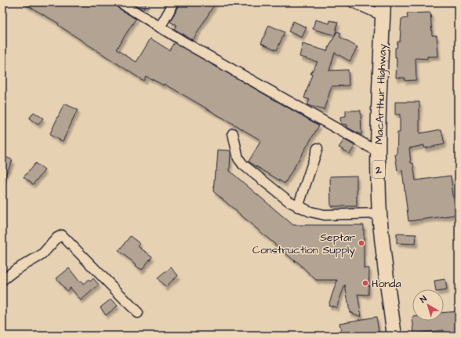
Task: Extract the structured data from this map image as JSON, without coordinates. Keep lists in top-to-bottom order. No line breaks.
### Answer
{"streets":{"highway":["MacArthur Highway","2"]},"places":["Septar Construction Supply","Honda"],"north":"top left"}
